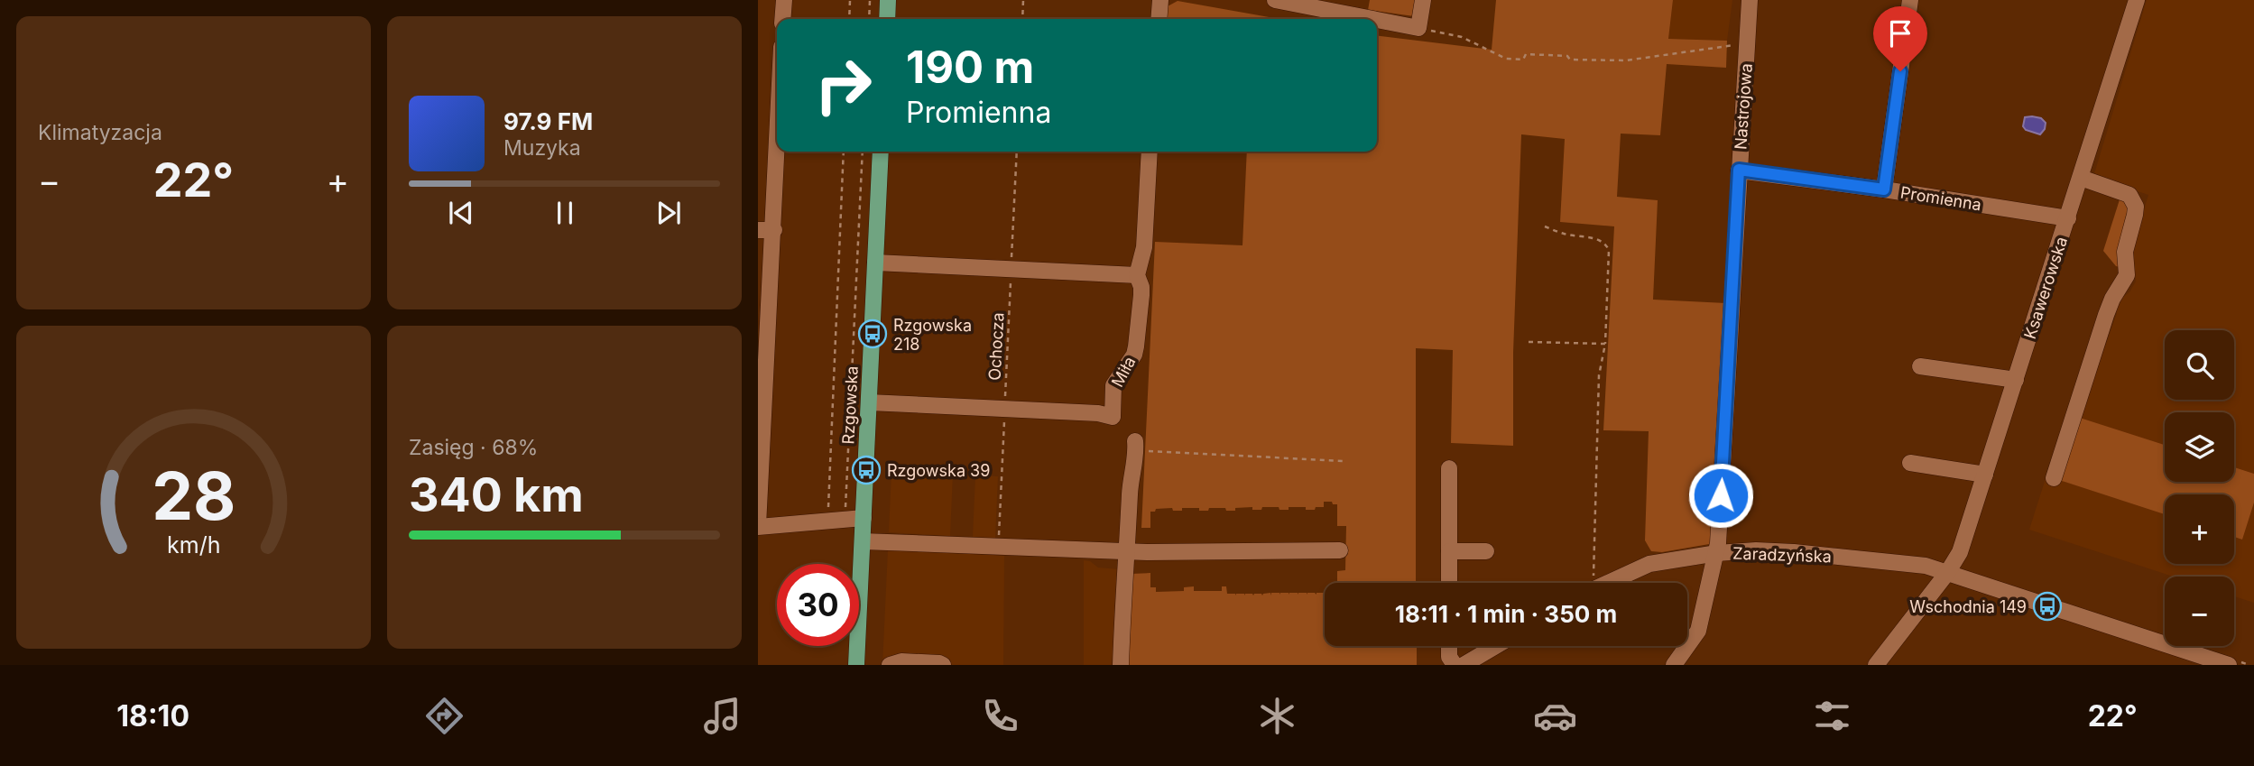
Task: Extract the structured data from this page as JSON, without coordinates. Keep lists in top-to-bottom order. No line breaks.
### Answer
{"streets":{"main road":["Rzgowska"],"street":["Nastrojowa","Promienna","Ksawerowska","Miła","Zaradzyńska"],"path":["Ochocza"]},"crossings":[["Nastrojowa","Promienna"],["Nastrojowa","Zaradzyńska"],["Promienna","Ksawerowska"],["Ksawerowska","Zaradzyńska"],["Ochocza","Miła"]],"places":{"bus stop":["Rzgowska 218","Rzgowska 39","Wschodnia 149"]},"page":{"tile":["Klimatyzacja",["Zasięg · 68%","340 km"]],"turn":["190 m","Promienna"],"song":["97.9 FM","Muzyka"],"heat":["−","22°","+"],"map_buttons":["+","−"],"limit":"30","trip":"18:11 · 1 min · 350 m","tabs":["18:10","22°"],"gauge":["28","km/h"]}}
